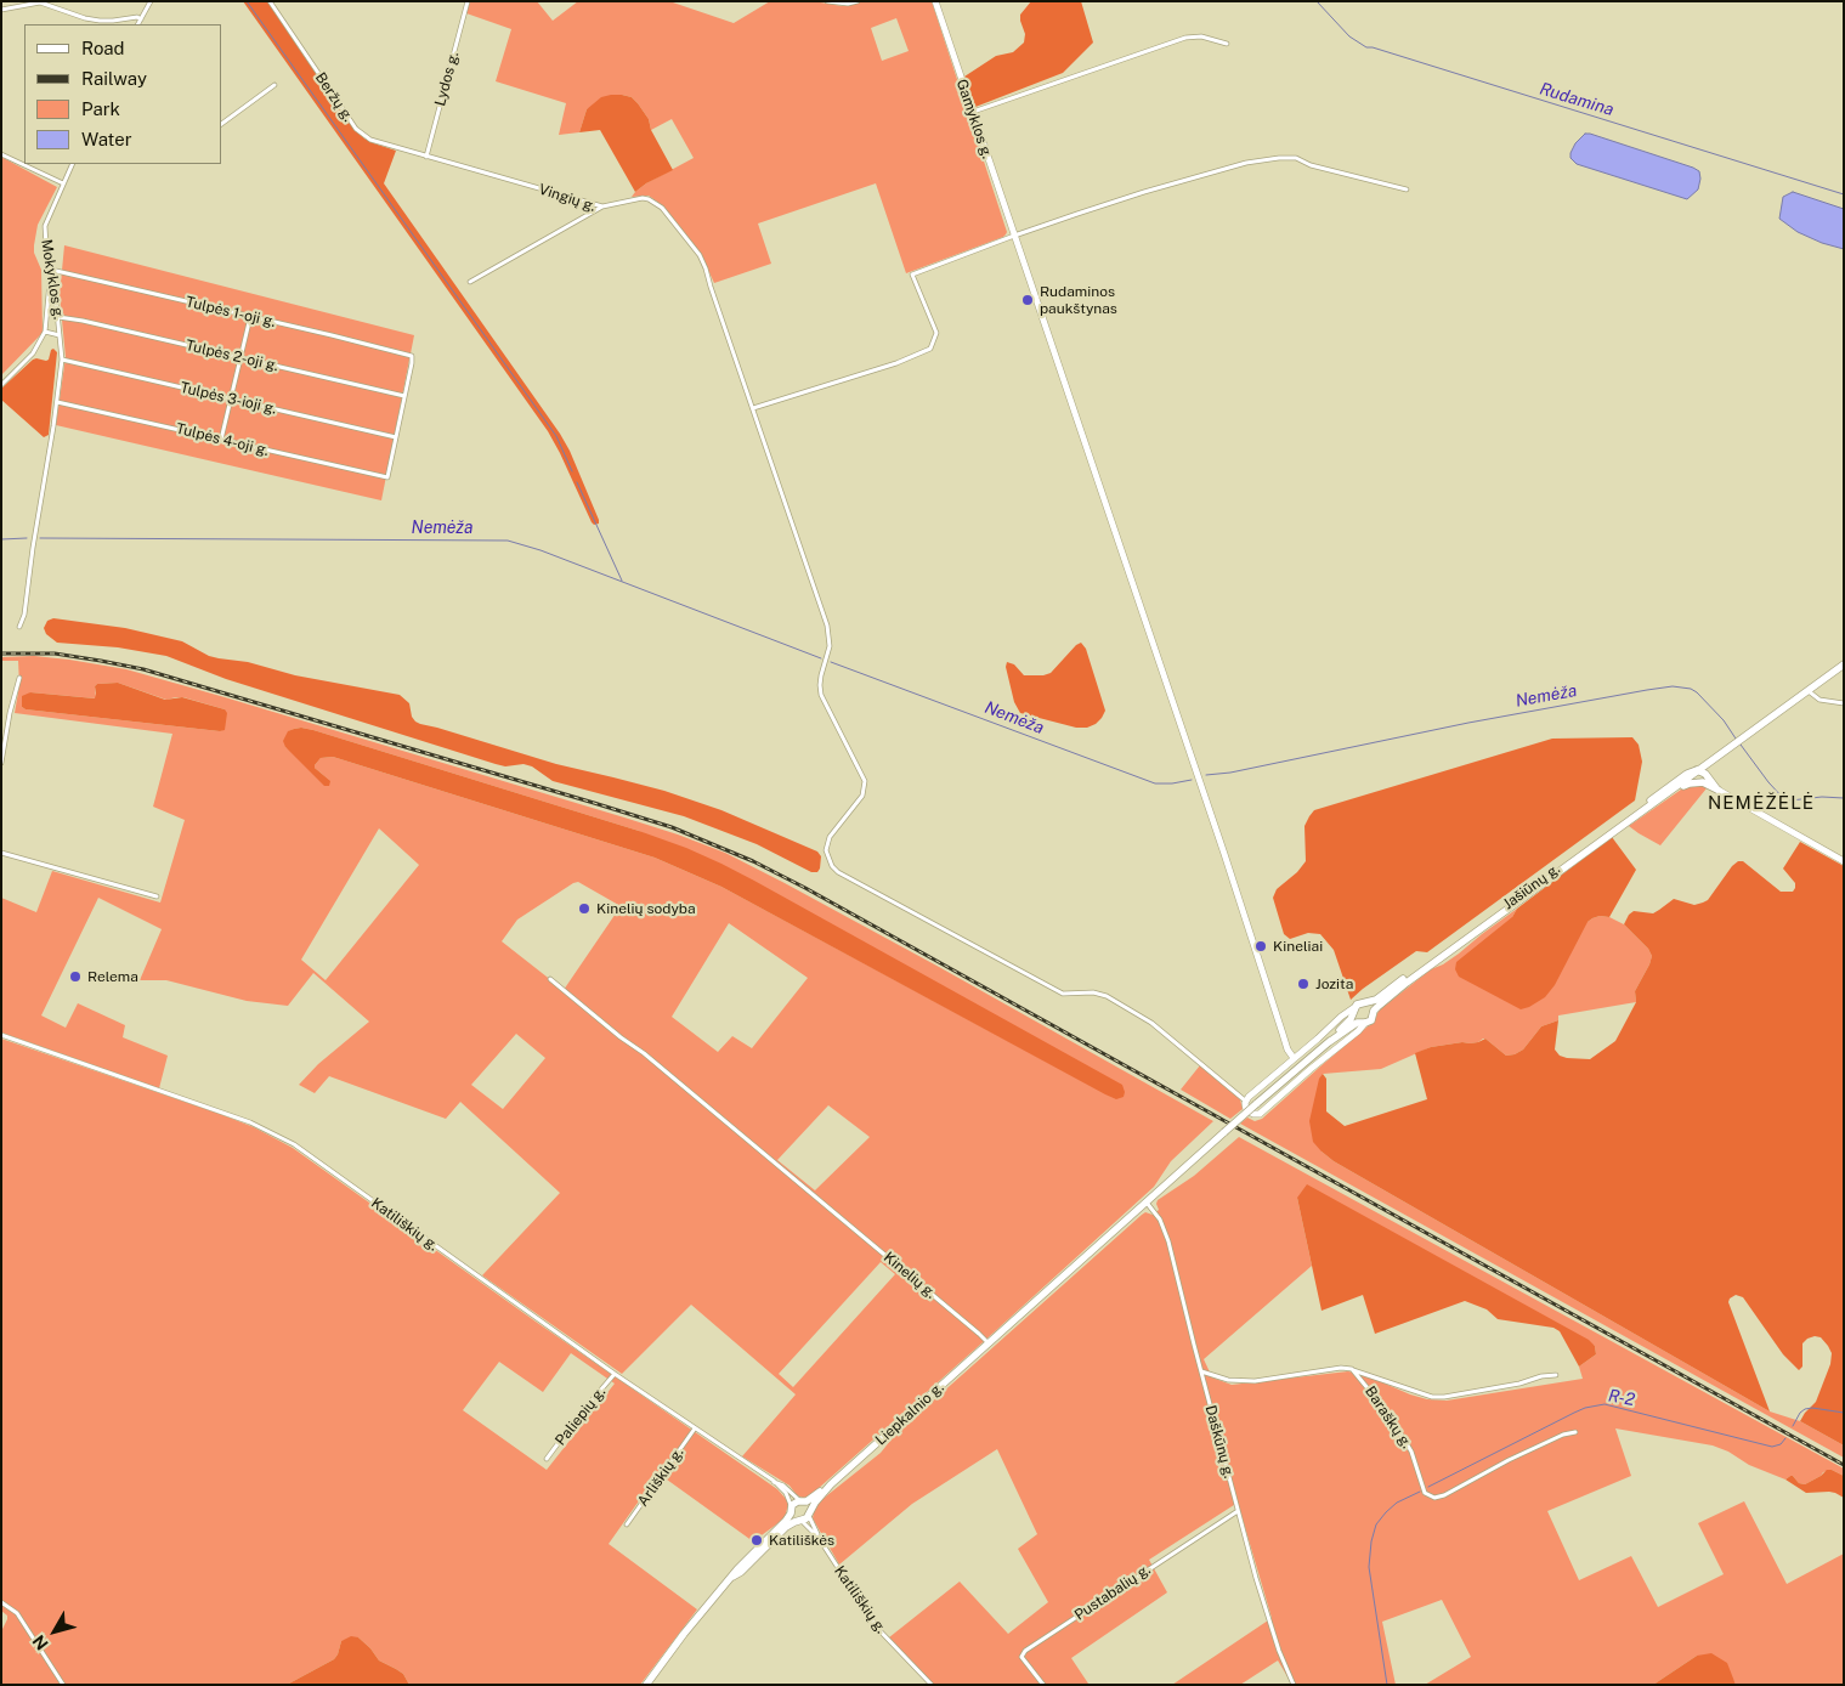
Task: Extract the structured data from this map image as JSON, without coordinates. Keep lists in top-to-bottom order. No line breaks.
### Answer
{"streets":{"highway":["Jašiūnų g.","Liepkalnio g."],"main road":["Gamyklos g."],"street":["Lydos g.","Beržų g.","Vingių g.","Mokyklos g.","Tulpės 1-oji g.","Tulpės 2-oji g.","Tulpės 3-ioji g.","Tulpės 4-oji g.","Katiliškių g.","Kinelių g.","Paliepių g.","Baraškų g.","Daškūnų g.","Arliškių g.","Pustabalių g."]},"crossings":[["Lydos g.","Beržų g."],["Lydos g.","Vingių g."],["Beržų g.","Vingių g."],["Mokyklos g.","Tulpės 1-oji g."],["Mokyklos g.","Tulpės 2-oji g."],["Mokyklos g.","Tulpės 3-ioji g."],["Mokyklos g.","Tulpės 4-oji g."],["Tulpės 1-oji g.","Tulpės 2-oji g."],["Tulpės 3-ioji g.","Tulpės 4-oji g."],["Jašiūnų g.","Liepkalnio g."],["Katiliškių g.","Liepkalnio g."],["Katiliškių g.","Paliepių g."],["Katiliškių g.","Arliškių g."],["Kinelių g.","Liepkalnio g."],["Liepkalnio g.","Daškūnų g."],["Daškūnų g.","Pustabalių g."]],"districts":["NEMĖŽĖLĖ"],"water":["Rudamina","Nemėža","R-2"],"places":["Rudaminos paukštynas","Kinelių sodyba","Kineliai","Relema","Jozita","Katiliškės"],"legend":["Road","Railway","Park","Water"],"north":"bottom left"}
